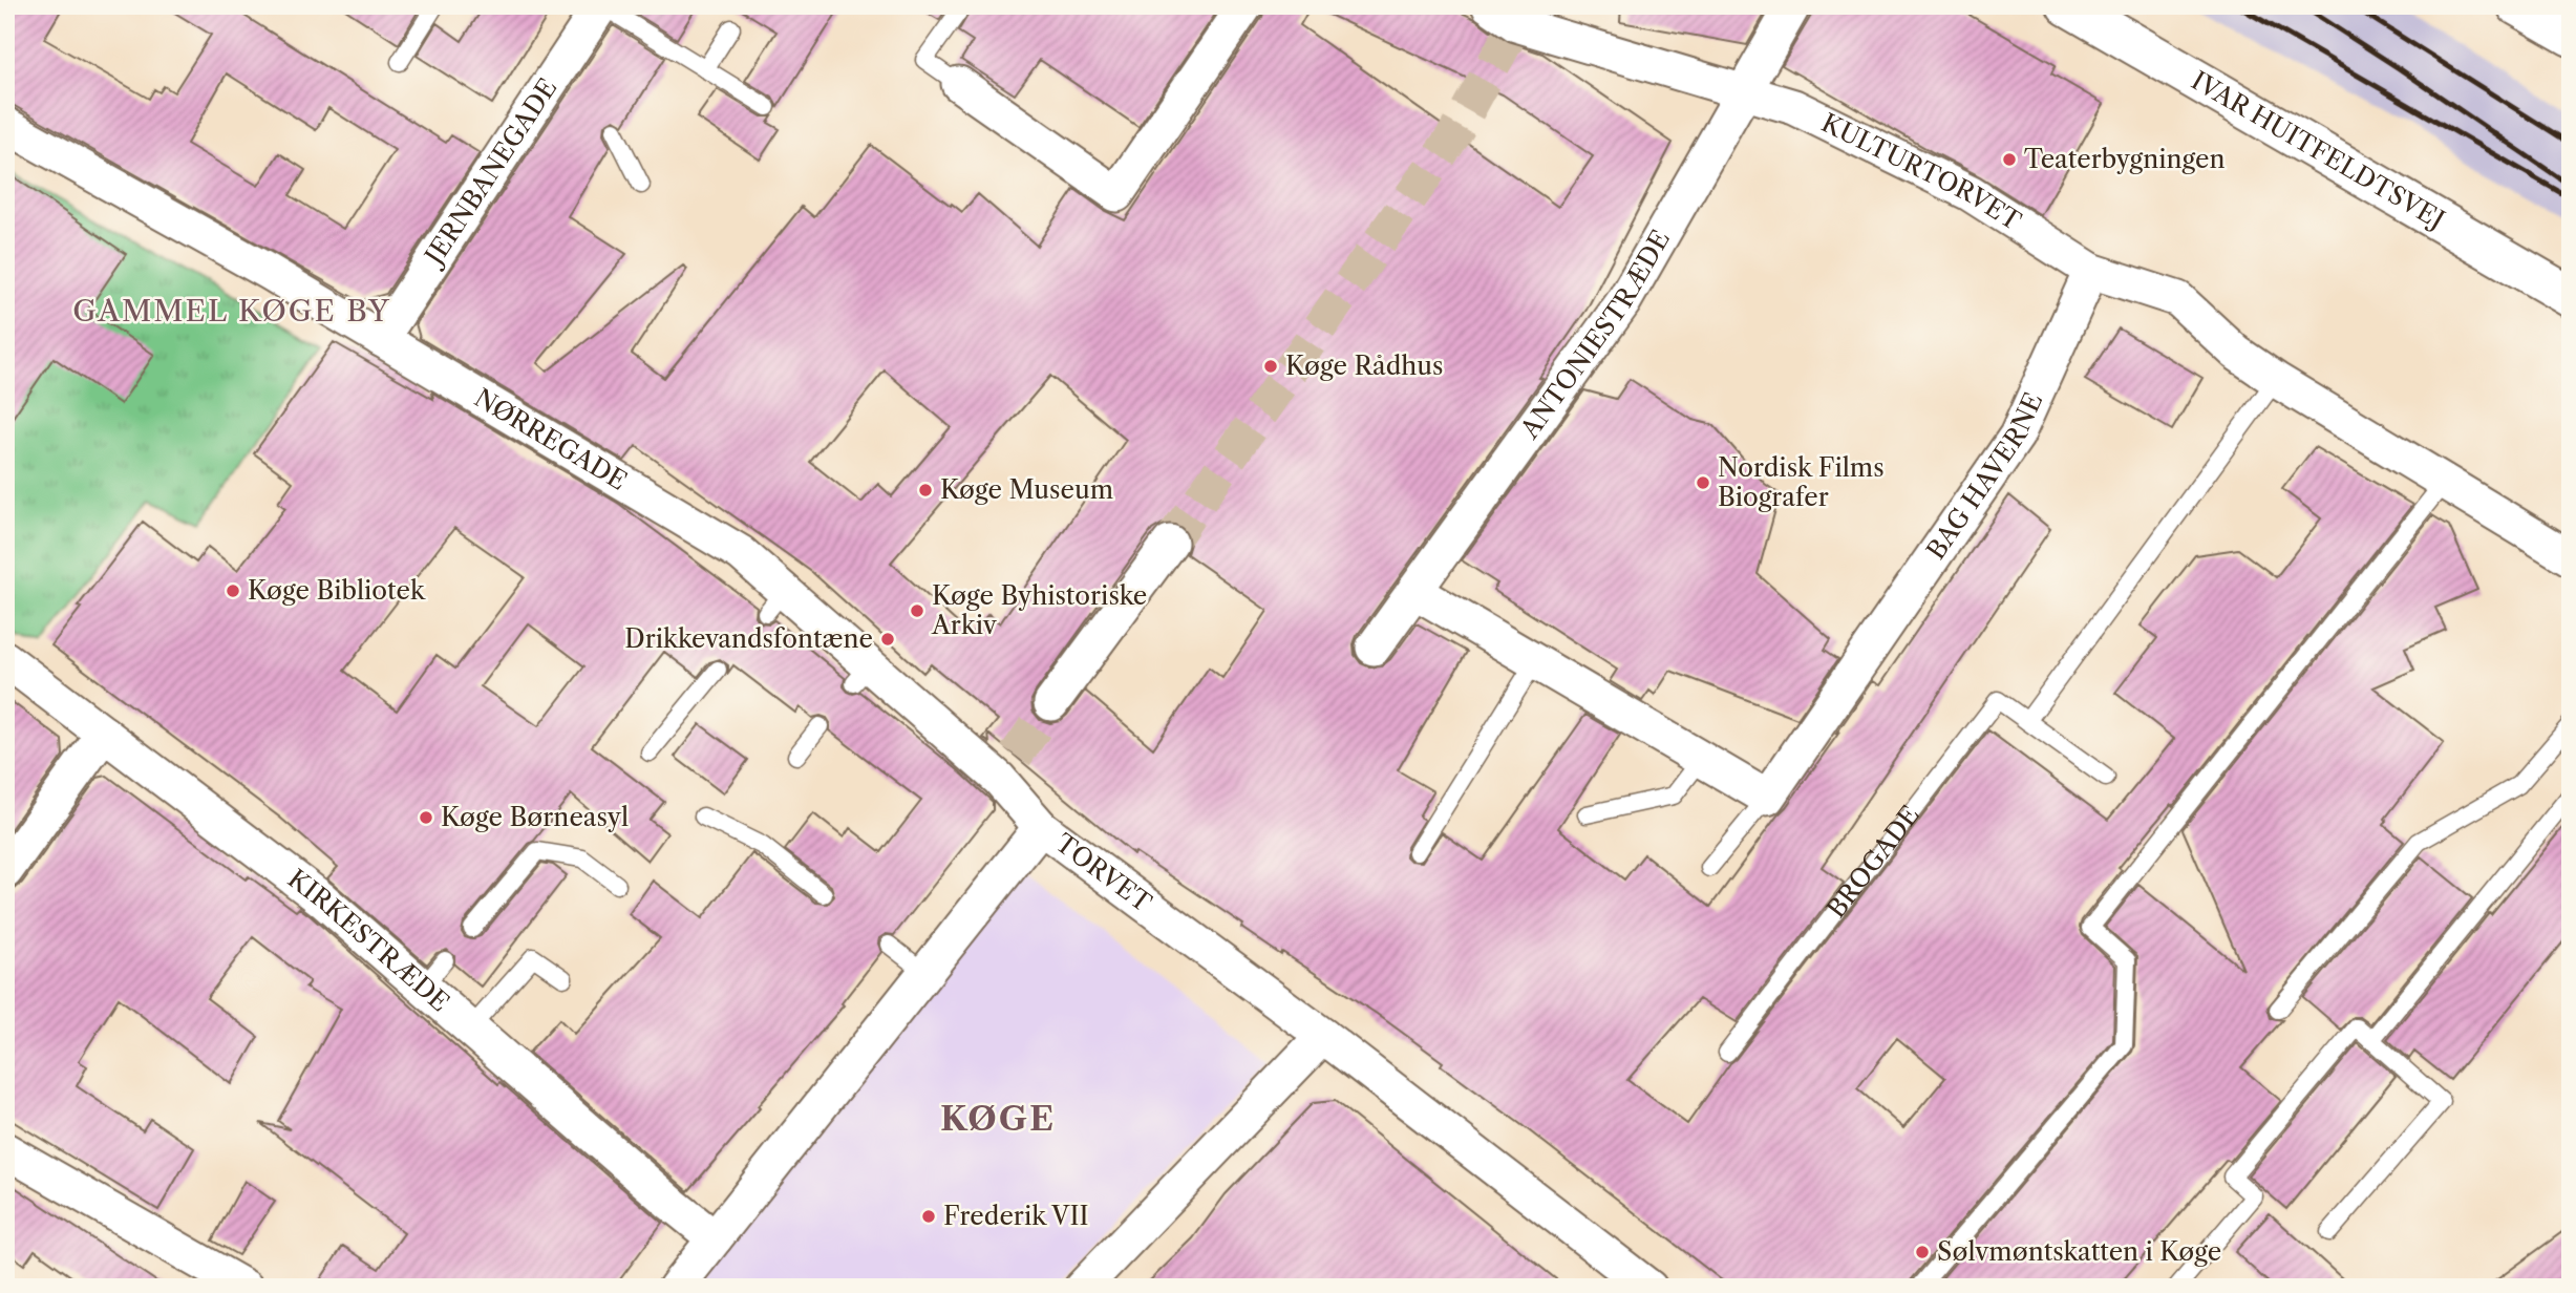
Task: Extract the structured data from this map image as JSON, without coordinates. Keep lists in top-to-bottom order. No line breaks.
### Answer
{"streets":{"street":["IVAR HUITFELDTSVEJ","JERNBANEGADE","KULTURTORVET","ANTONIESTRÆDE","NØRREGADE","BAG HAVERNE","TORVET","KIRKESTRÆDE"],"lane":["BROGADE"]},"crossings":[["JERNBANEGADE","NØRREGADE"],["KULTURTORVET","ANTONIESTRÆDE"],["KULTURTORVET","BAG HAVERNE"],["NØRREGADE","TORVET"],["TORVET","KIRKESTRÆDE"]],"districts":["GAMMEL KØGE BY","KØGE"],"places":["Teaterbygningen","Køge Rådhus","Nordisk Films Biografer","Køge Museum","Køge Bibliotek","Køge Byhistoriske Arkiv","Drikkevandsfontæne","Køge Børneasyl","Frederik VII","Sølvmøntskatten i Køge"]}
